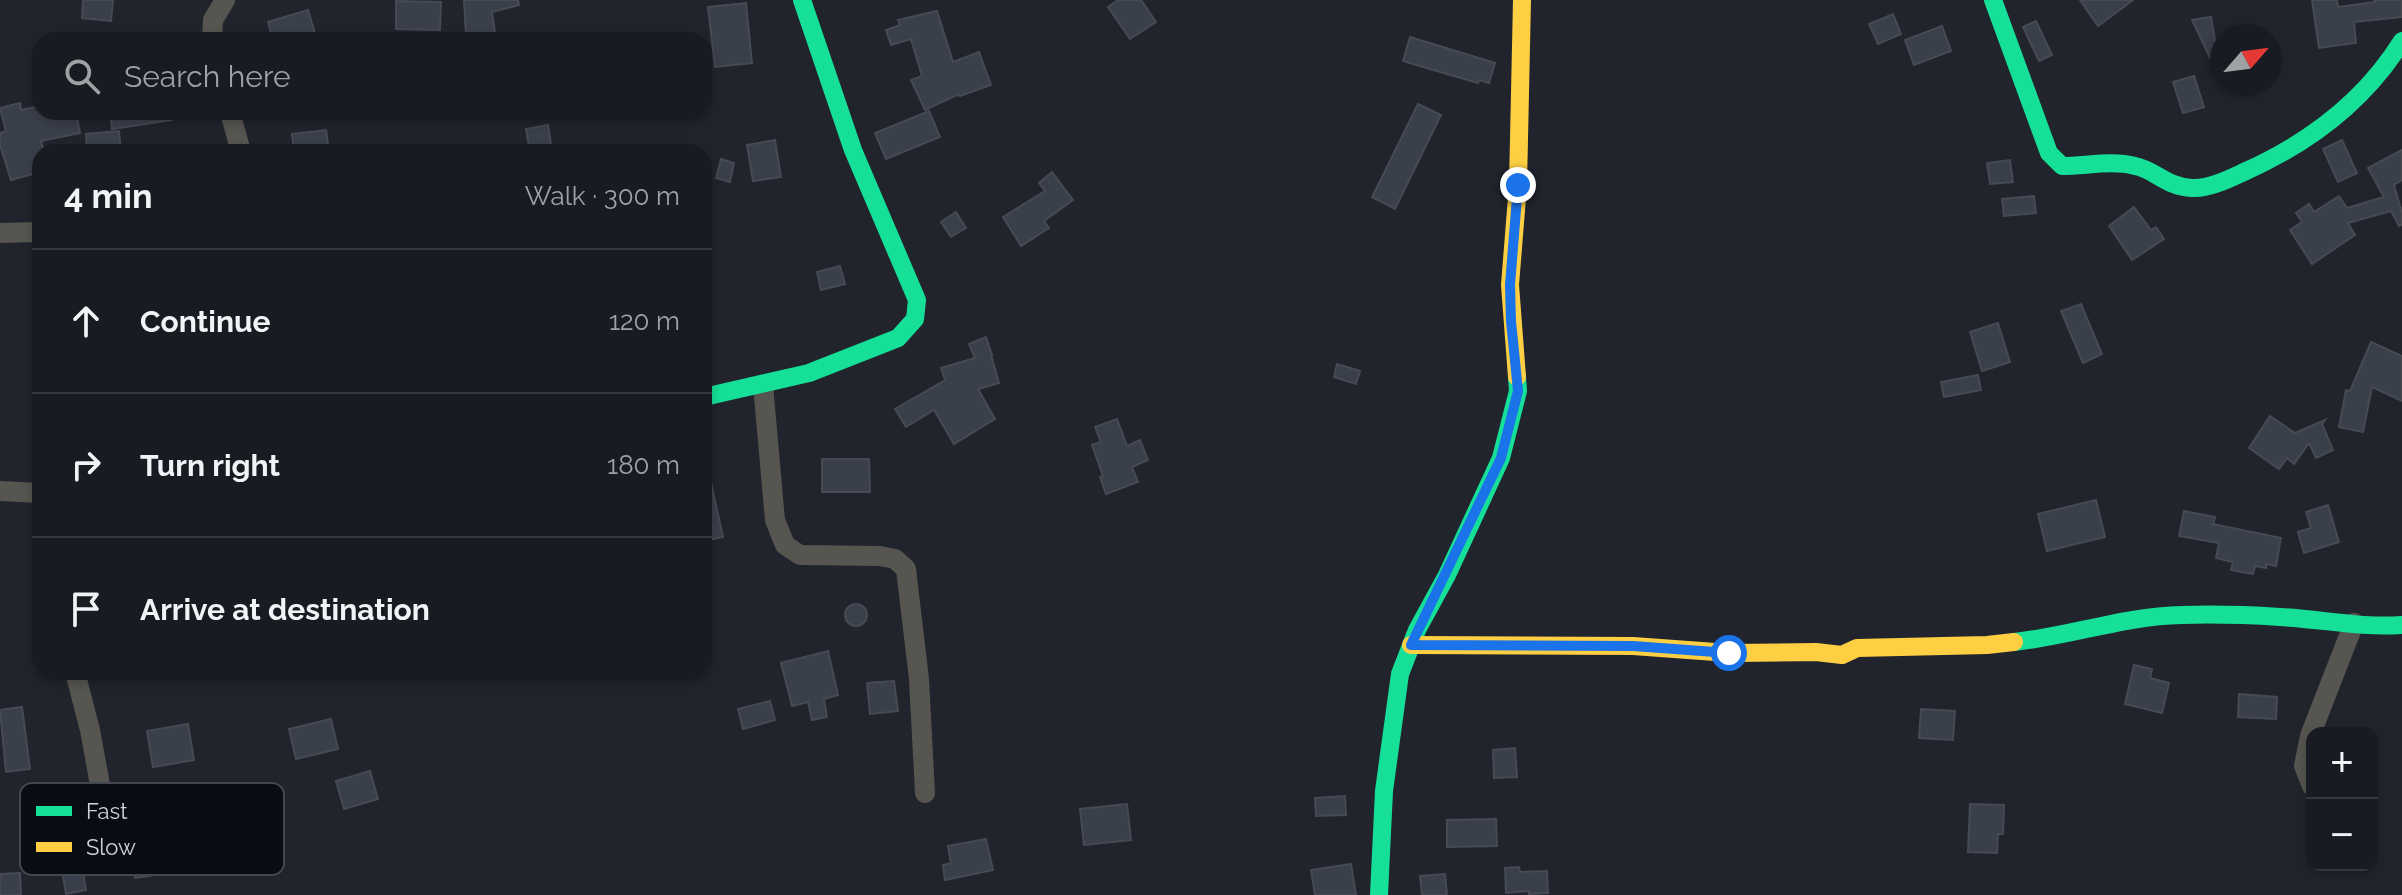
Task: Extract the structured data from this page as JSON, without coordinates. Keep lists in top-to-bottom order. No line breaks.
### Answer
{"legend":["Fast","Slow"],"north":"top right","page":{"search":"Search here","heading":["4 min","Walk · 300 m"],"list":[["Continue","120 m"],["Turn right","180 m"],"Arrive at destination"],"map_buttons":["+","−"]}}
